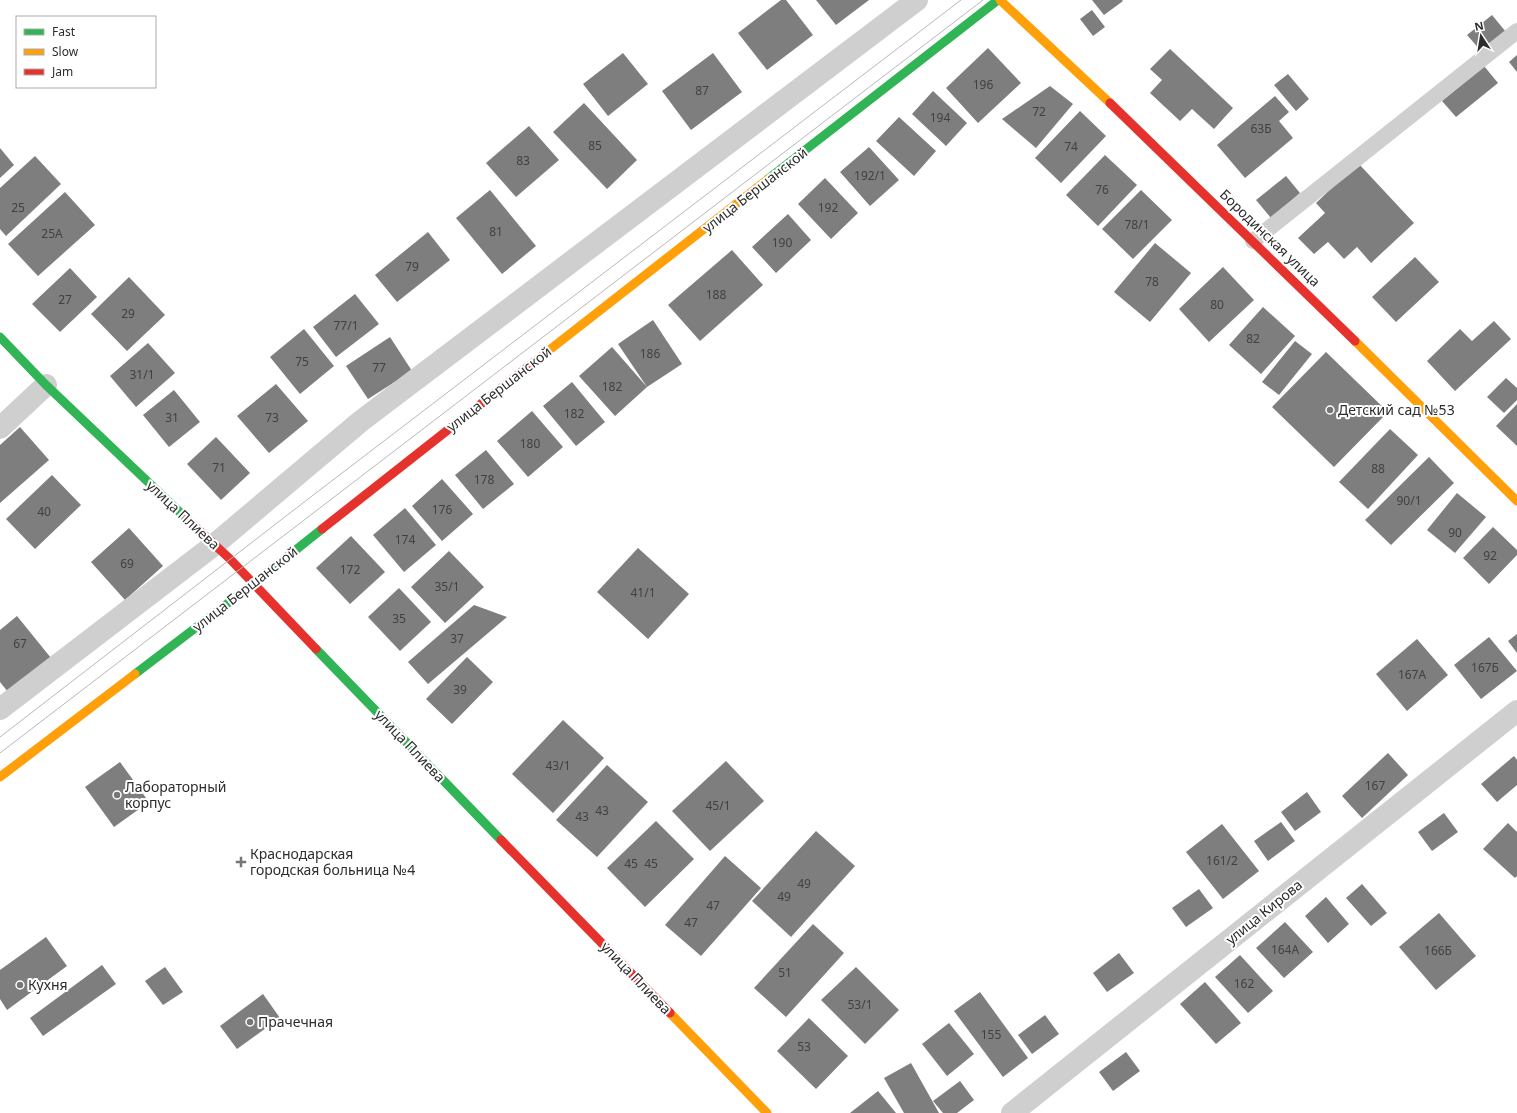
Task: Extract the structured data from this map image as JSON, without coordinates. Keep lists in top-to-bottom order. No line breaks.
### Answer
{"streets":{"street":["улица Бершанской","Бородинская улица","улица Плиева","улица Кирова"]},"crossings":[["улица Бершанской","Бородинская улица"],["улица Бершанской","улица Плиева"]],"places":{"other":["Детский сад №53","Лабораторный корпус","Кухня","Прачечная"],"health":["Краснодарская городская больница №4"]},"house_numbers":["196","87","72","194","63Б","85","74","83","192/1","76","25","192","78/1","81","25А","190","79","78","188","27","80","29","77/1","82","186","75","77","31/1","182","182","31","73","180","71","88","178","90/1","176","40","90","174","92","69","172","35/1","41/1","35","37","67","167Б","167А","39","43/1","167","45/1","43","43","161/2","45","45","49","49","47","47","164А","166Б","51","162","53/1","155","53"],"legend":["Fast","Slow","Jam"],"north":"top"}
